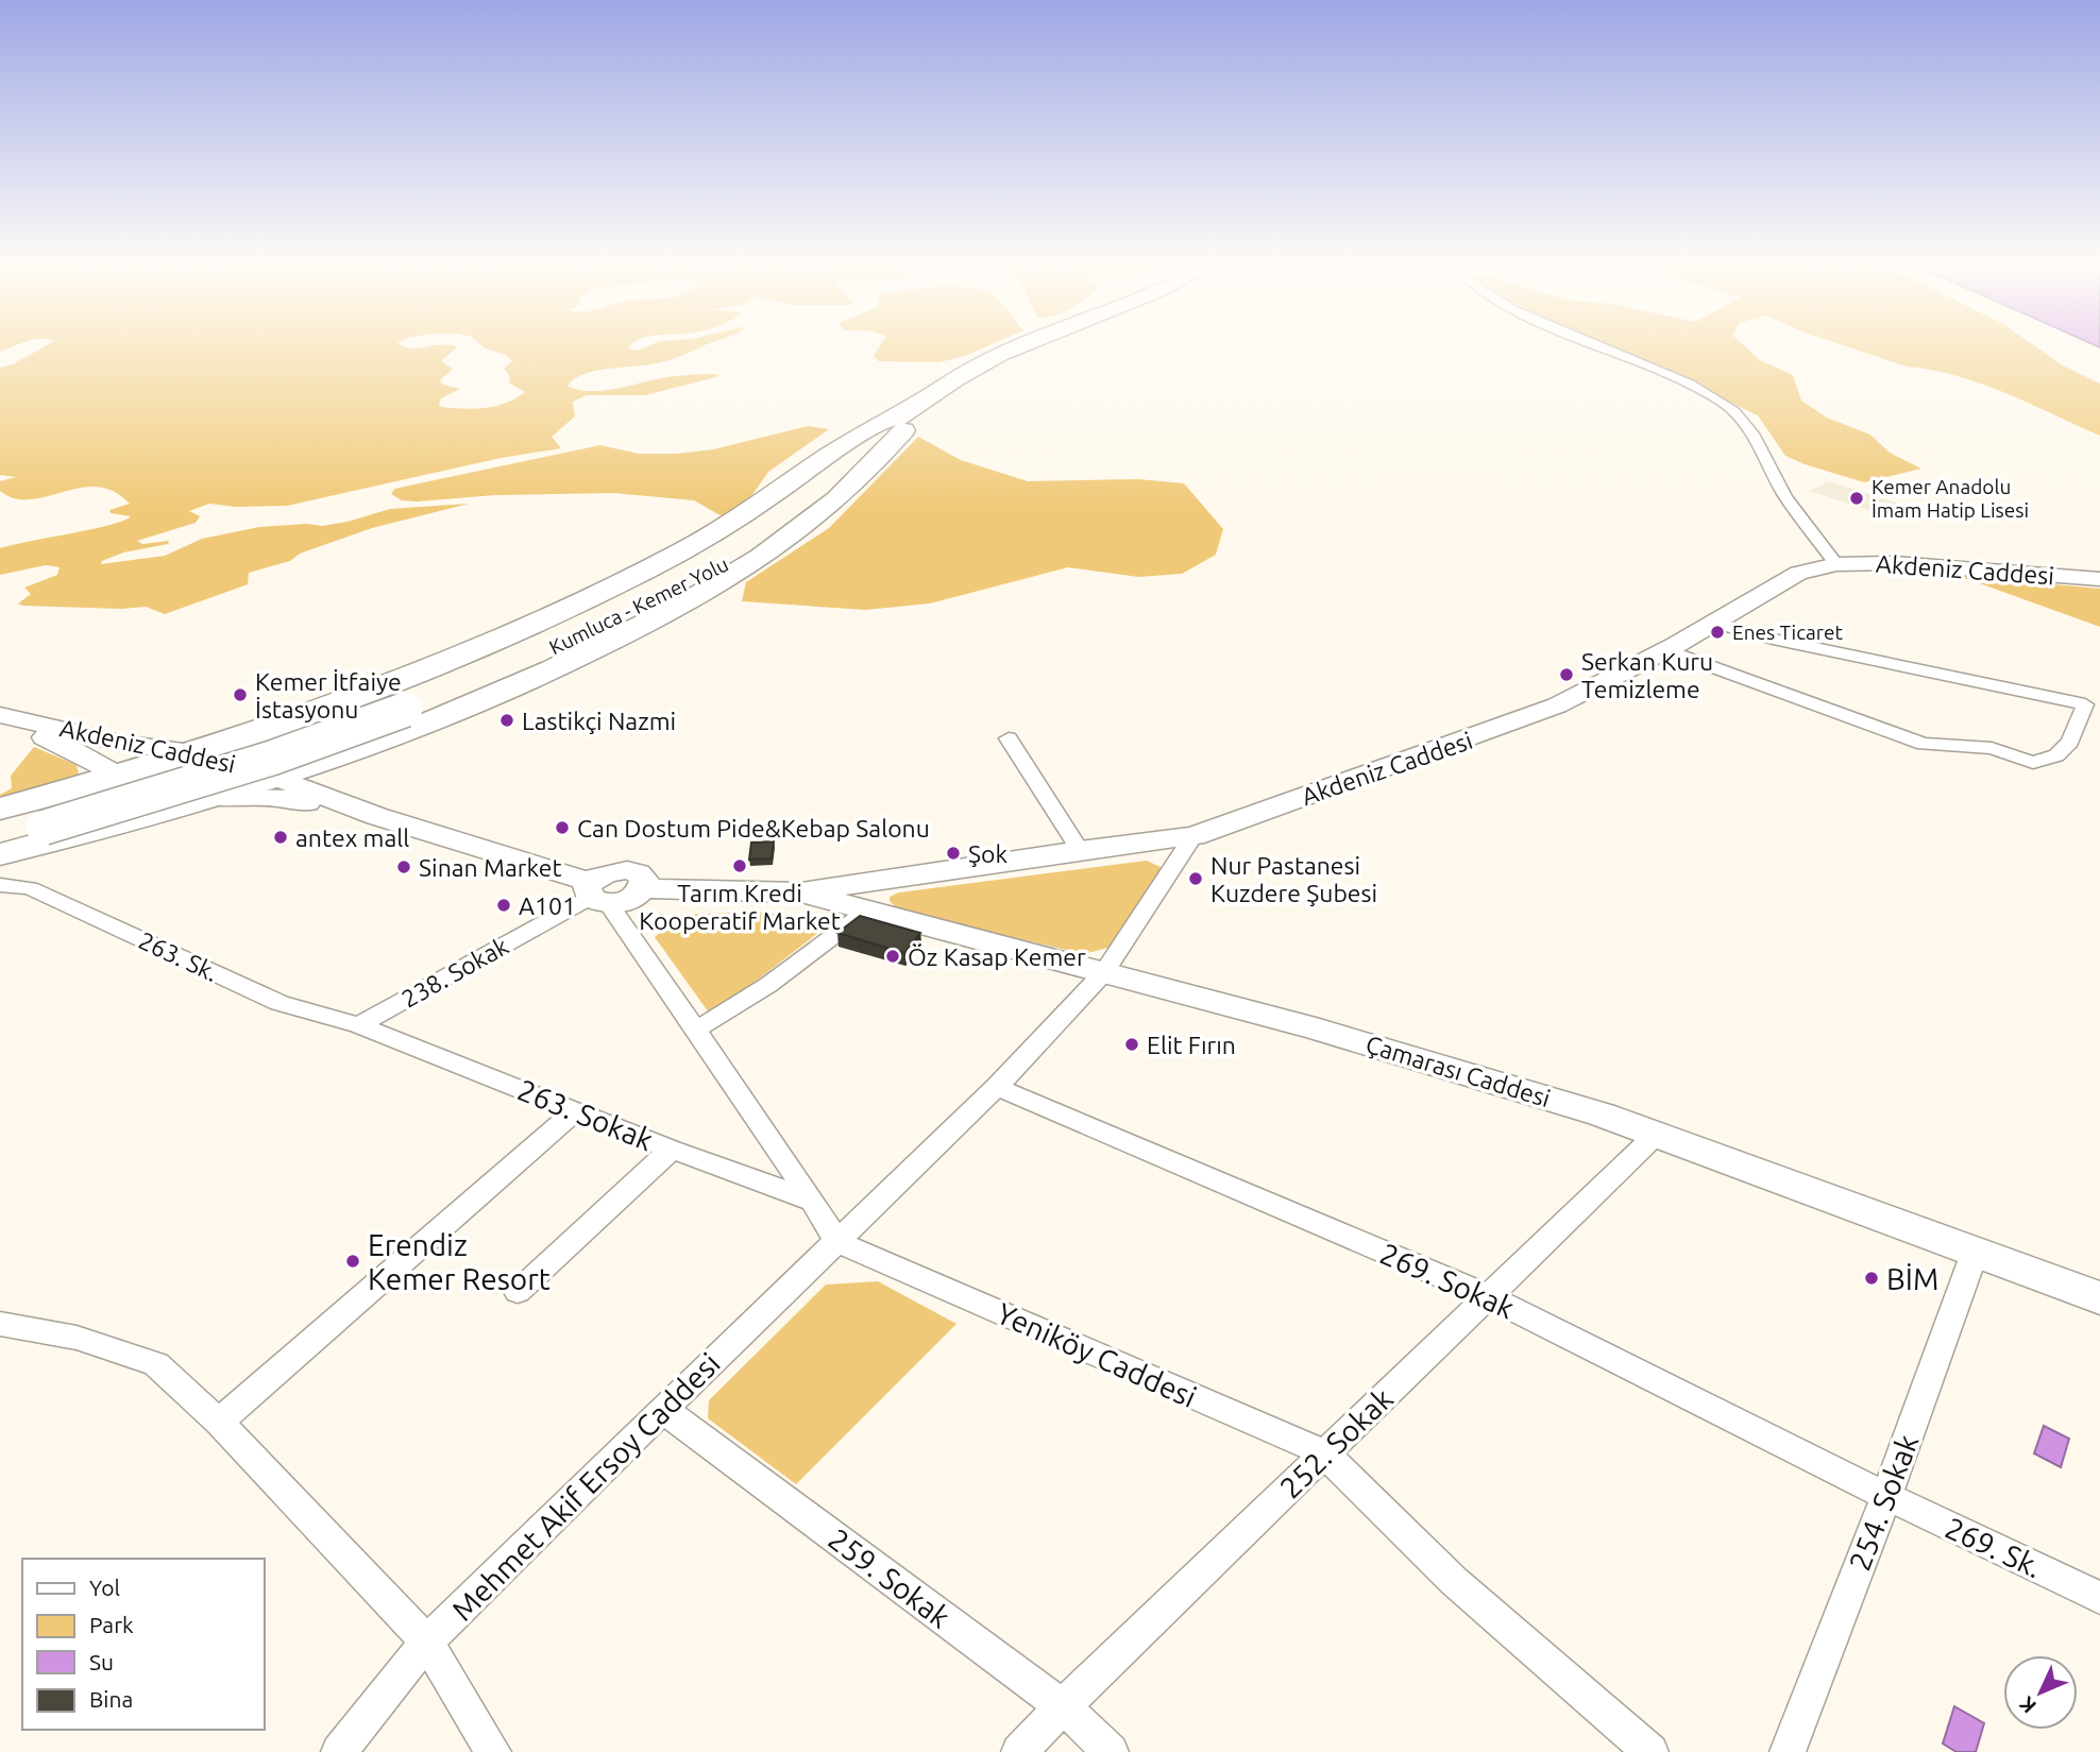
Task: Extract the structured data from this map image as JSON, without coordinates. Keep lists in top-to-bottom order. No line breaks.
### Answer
{"streets":{"highway":["Kumluca - Kemer Yolu"],"street":["Akdeniz Caddesi","263. Sk.","238. Sokak","Çamarası Caddesi","263. Sokak","269. Sokak","Yeniköy Caddesi","252. Sokak","Mehmet Akif Ersoy Caddesi","254. Sokak","269. Sk.","259. Sokak"]},"crossings":[["Akdeniz Caddesi","Kumluca - Kemer Yolu"],["Akdeniz Caddesi","238. Sokak"],["Akdeniz Caddesi","Çamarası Caddesi"],["Akdeniz Caddesi","Mehmet Akif Ersoy Caddesi"],["263. Sk.","238. Sokak"],["263. Sk.","263. Sokak"],["238. Sokak","263. Sokak"],["Çamarası Caddesi","252. Sokak"],["Çamarası Caddesi","Mehmet Akif Ersoy Caddesi"],["Çamarası Caddesi","254. Sokak"],["269. Sokak","252. Sokak"],["269. Sokak","Mehmet Akif Ersoy Caddesi"],["269. Sokak","254. Sokak"],["269. Sokak","269. Sk."],["Yeniköy Caddesi","252. Sokak"],["Yeniköy Caddesi","Mehmet Akif Ersoy Caddesi"],["252. Sokak","259. Sokak"],["Mehmet Akif Ersoy Caddesi","259. Sokak"],["254. Sokak","269. Sk."]],"places":["Kemer Anadolu İmam Hatip Lisesi","Enes Ticaret","Serkan Kuru Temizleme","Kemer İtfaiye İstasyonu","Lastikçi Nazmi","Can Dostum Pide&Kebap Salonu","antex mall","Şok","Tarım Kredi Kooperatif Market","Sinan Market","Nur Pastanesi Kuzdere Şubesi","A101","Öz Kasap Kemer","Elit Fırın","Erendiz Kemer Resort","BİM"],"legend":["Yol","Park","Su","Bina"],"north":"bottom left"}
